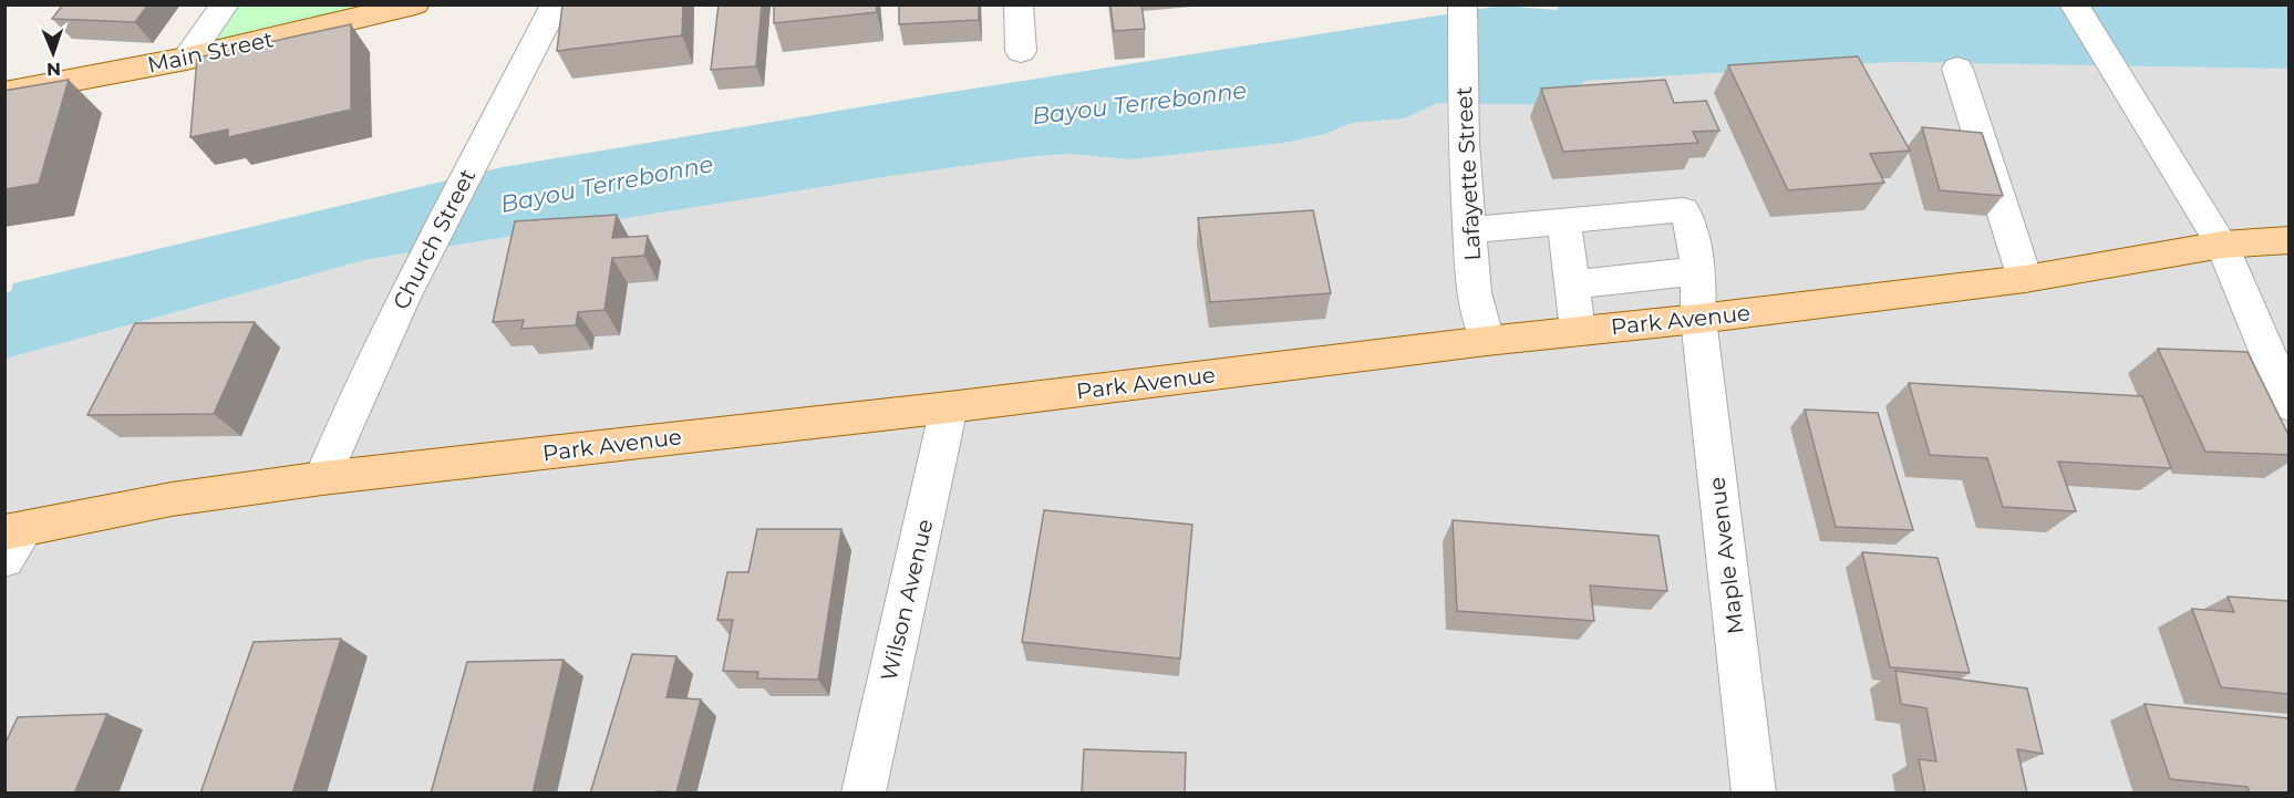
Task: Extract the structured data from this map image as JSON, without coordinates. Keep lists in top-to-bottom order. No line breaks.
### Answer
{"streets":{"main road":["Main Street","Park Avenue"],"street":["Lafayette Street","Church Street","Maple Avenue","Wilson Avenue"]},"crossings":[["Lafayette Street","Park Avenue"],["Church Street","Park Avenue"],["Park Avenue","Maple Avenue"],["Park Avenue","Wilson Avenue"]],"water":["Bayou Terrebonne"],"north":"bottom"}
